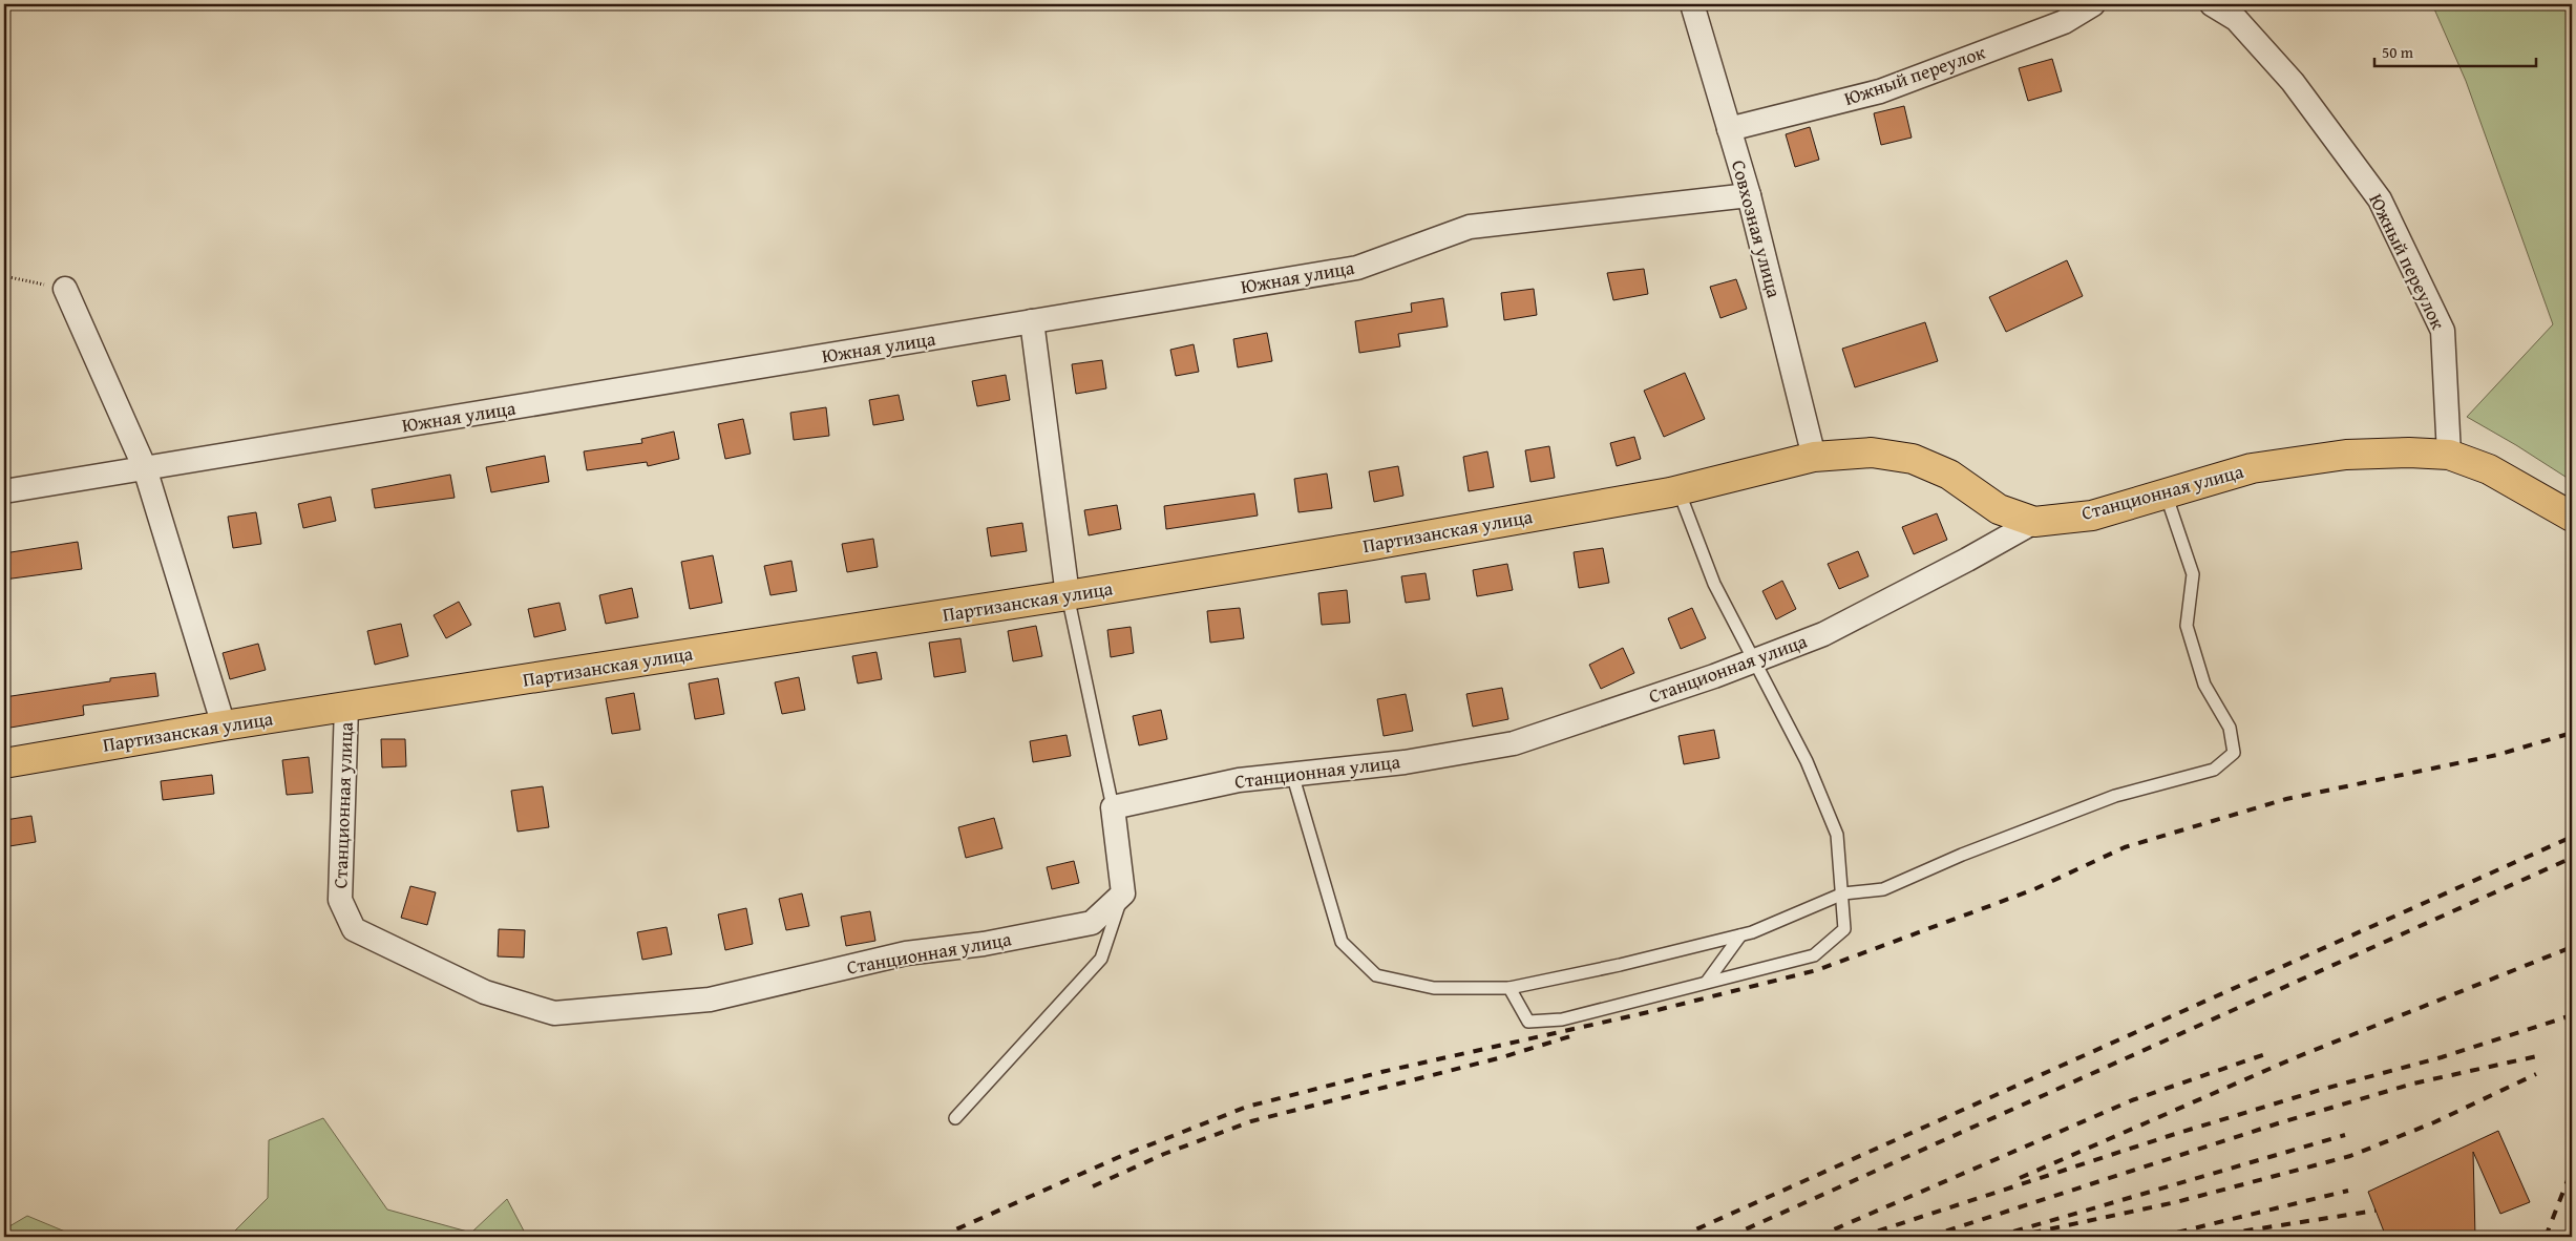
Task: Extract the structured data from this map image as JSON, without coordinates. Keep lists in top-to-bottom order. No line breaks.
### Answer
{"streets":{"main road":["Станционная улица","Партизанская улица"],"street":["Южный переулок","Совхозная улица","Южная улица"]},"crossings":[["Южный переулок","Совхозная улица"],["Южный переулок","Станционная улица"],["Совхозная улица","Южная улица"],["Совхозная улица","Партизанская улица"],["Станционная улица","Партизанская улица"]],"scale_bar":"50 m"}
